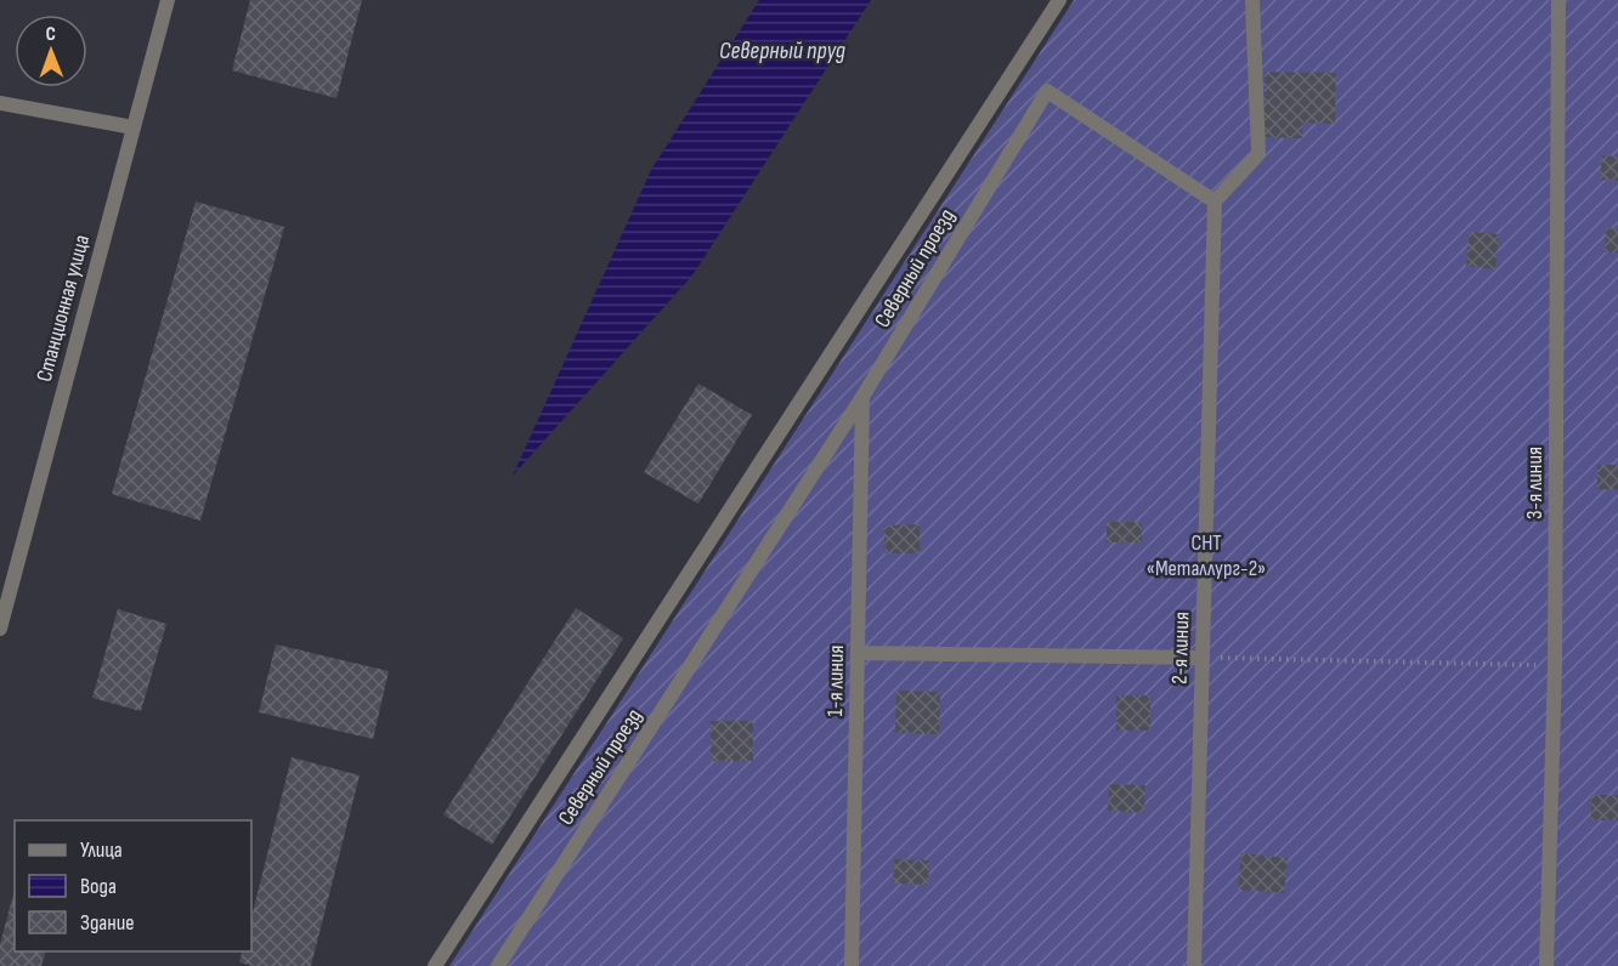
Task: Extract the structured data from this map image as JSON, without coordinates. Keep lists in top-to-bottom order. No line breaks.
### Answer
{"streets":{"street":["Северный проезд","Станционная улица","3-я линия","2-я линия","1-я линия"]},"crossings":[["Северный проезд","2-я линия"],["Северный проезд","1-я линия"]],"water":["Северный пруд"],"parks":["СНТ «Металлург-2»"],"legend":["Улица","Вода","Здание"],"north":"top"}
